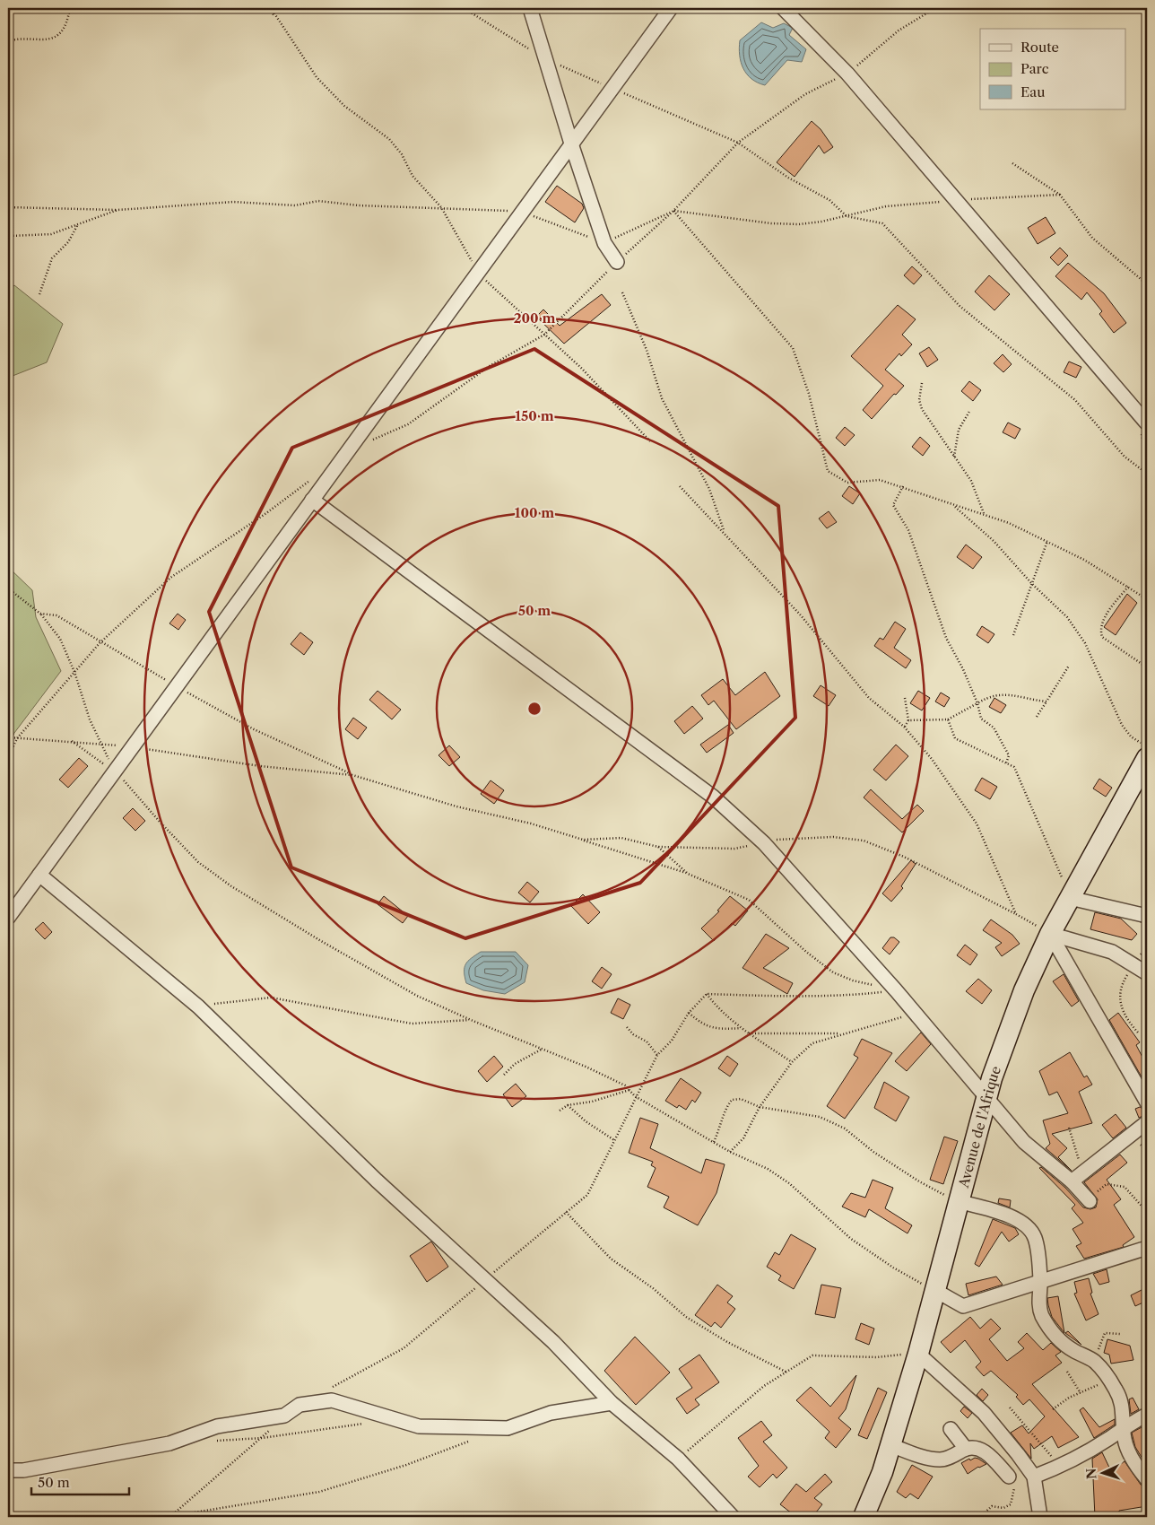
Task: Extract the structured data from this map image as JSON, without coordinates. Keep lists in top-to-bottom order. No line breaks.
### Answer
{"streets":{"main road":["Avenue de l'Afrique"]},"legend":["Route","Parc","Eau"],"scale_bar":"50 m","north":"left","rings":["200 m","150 m","100 m","50 m"]}
